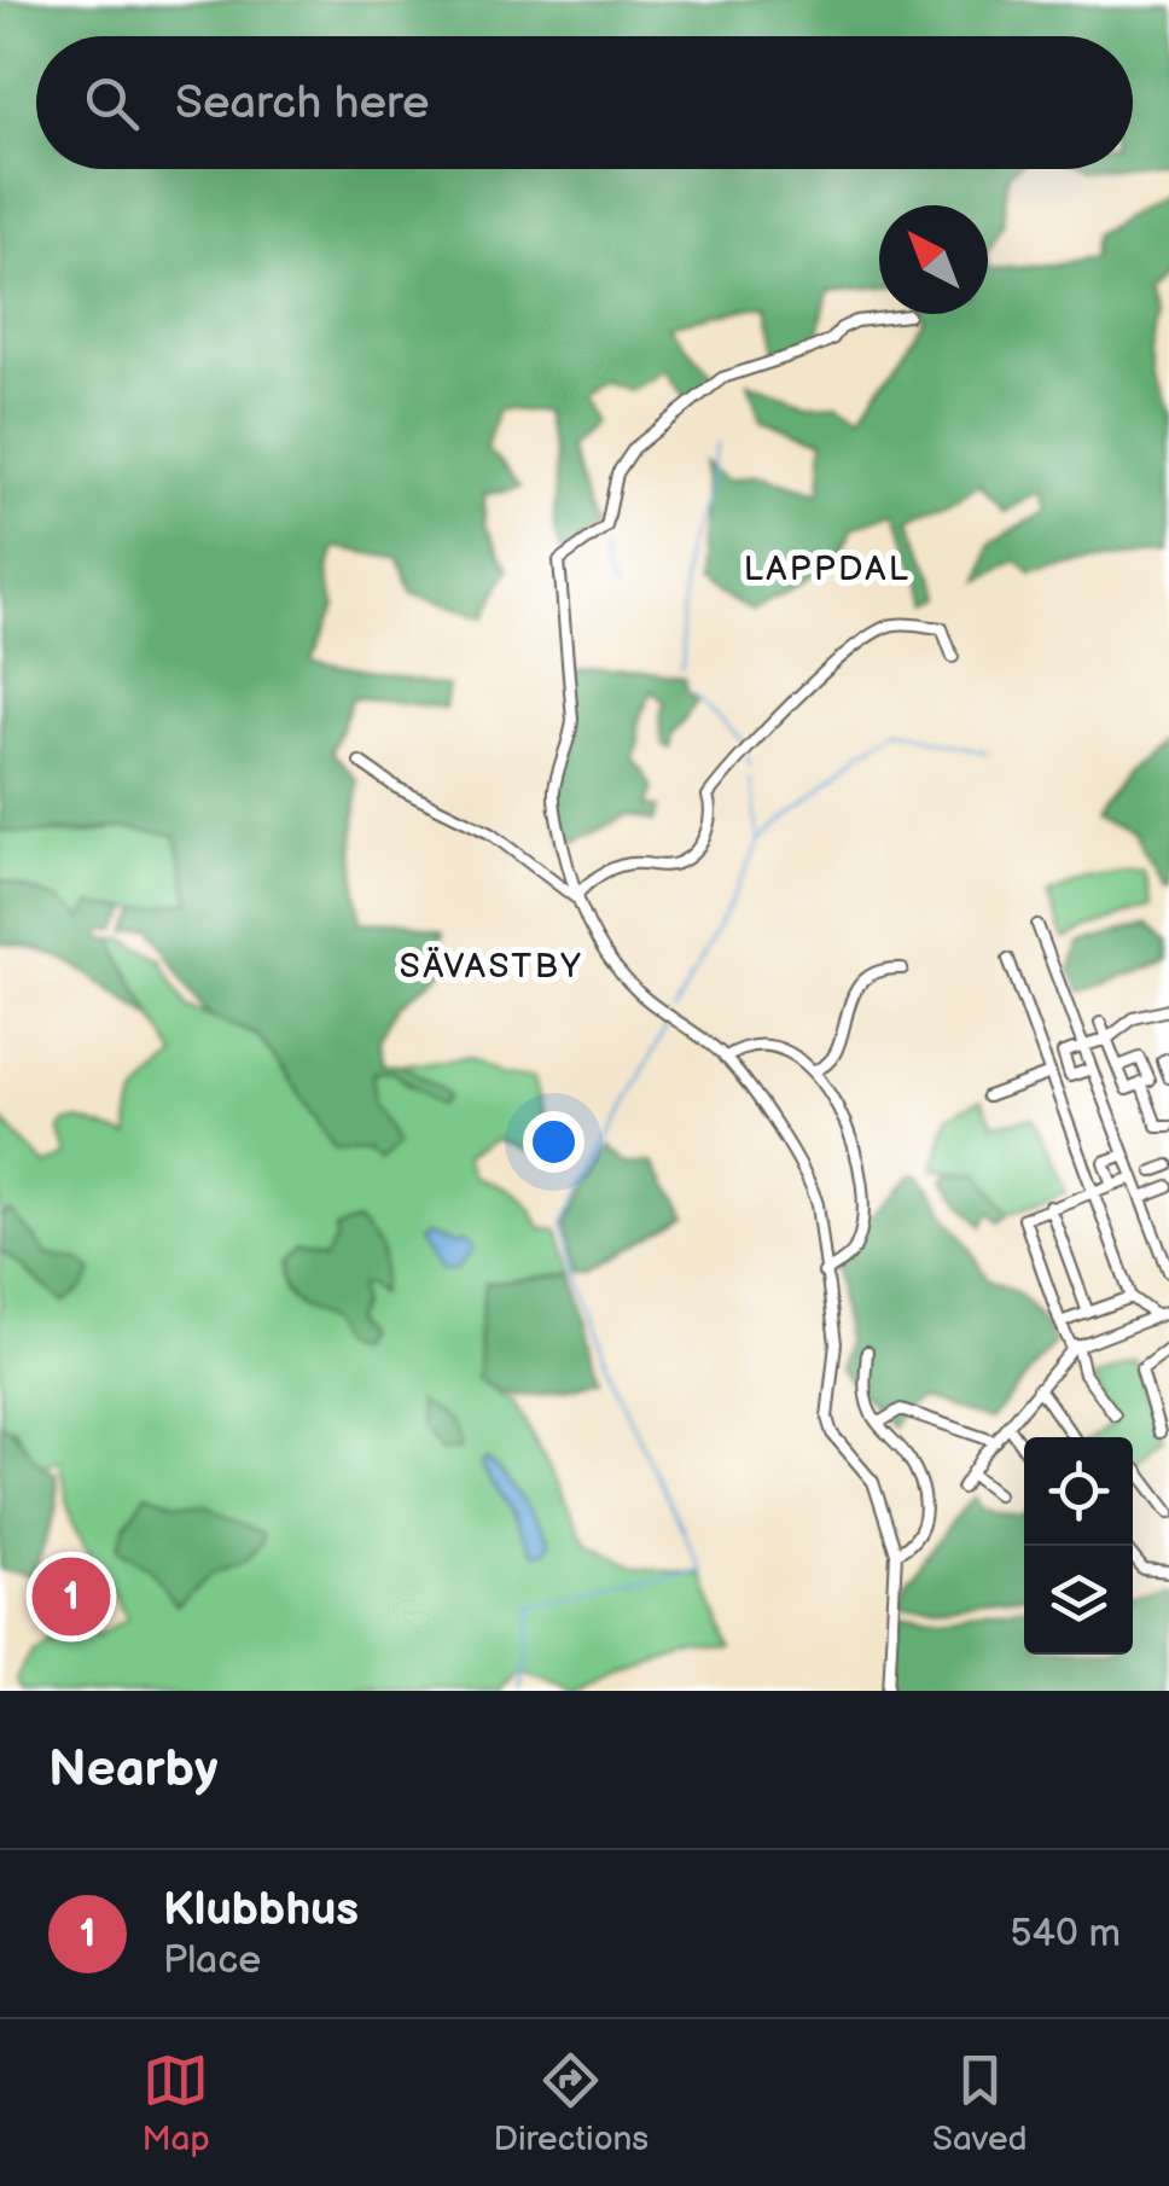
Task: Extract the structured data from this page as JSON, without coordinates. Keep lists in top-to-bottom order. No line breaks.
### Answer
{"districts":["LAPPDAL","SÄVASTBY"],"north":"top left","page":{"search":"Search here","pins":"1","heading":"Nearby","list":[{"mark":"1","name":"Klubbhus","note":"Place","value":"540 m"}],"nav":["Map","Directions","Saved"]}}
